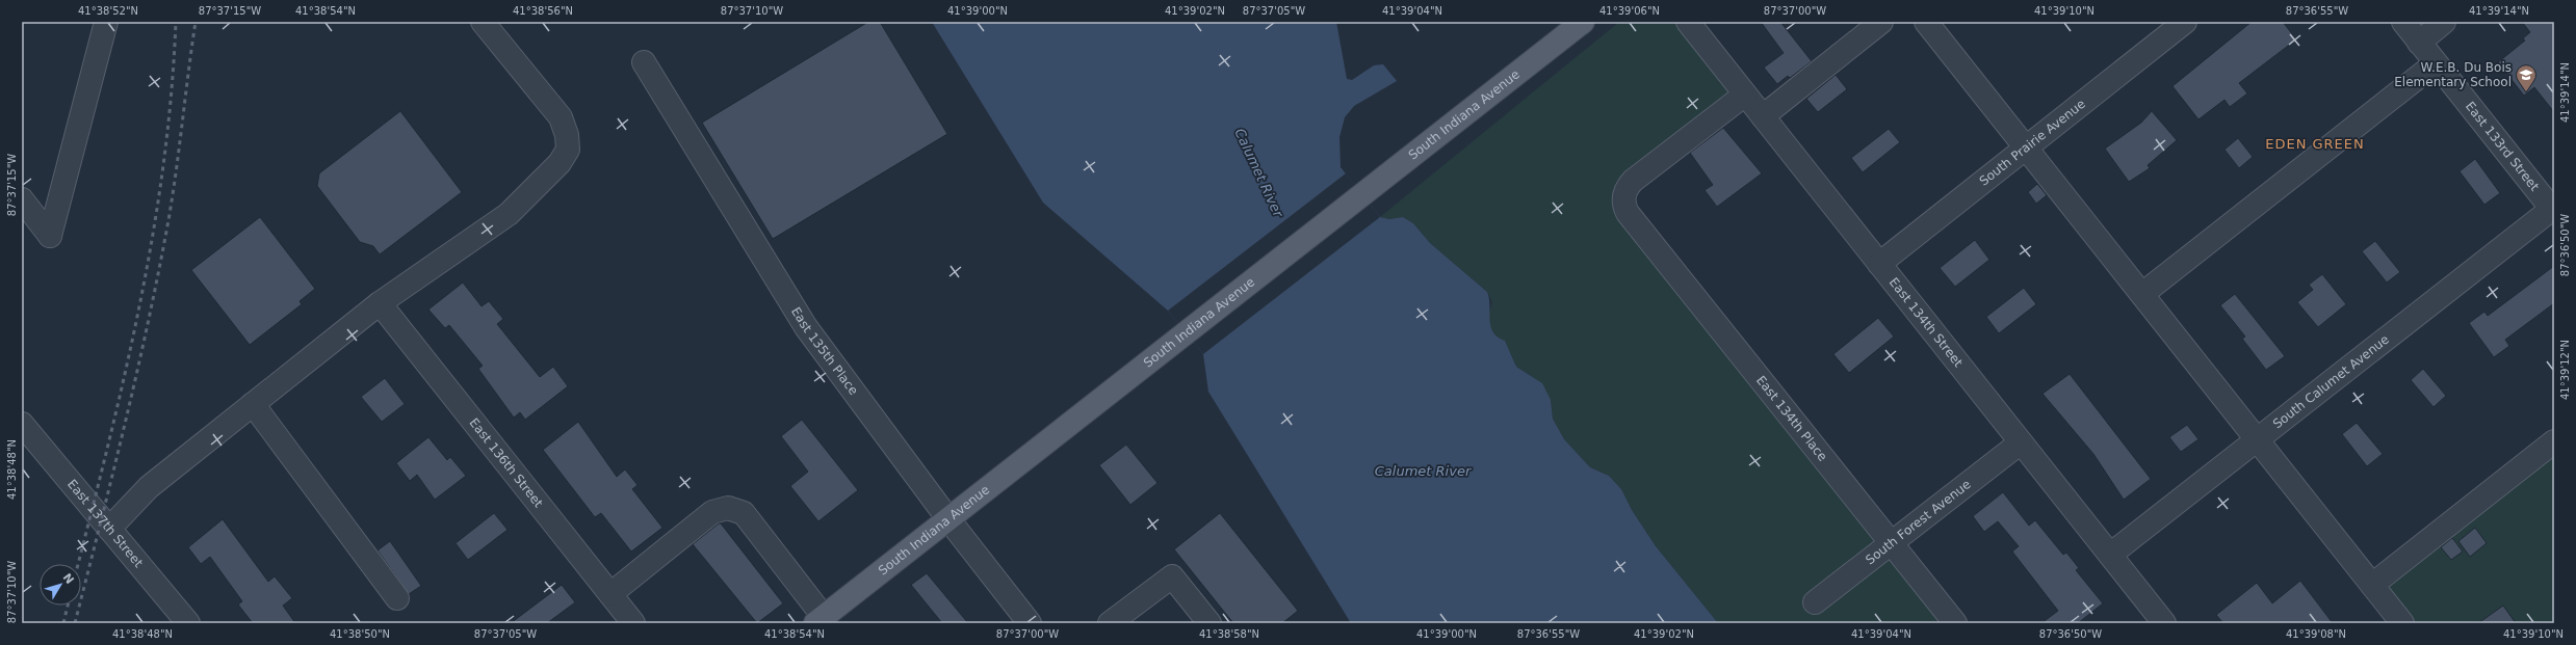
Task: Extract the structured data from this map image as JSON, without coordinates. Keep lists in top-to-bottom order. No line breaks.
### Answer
{"streets":{"main road":["South Indiana Avenue"],"street":["South Prairie Avenue","East 133rd Street","East 134th Street","East 135th Place","South Calumet Avenue","East 134th Place","East 136th Street","South Forest Avenue","East 137th Street"]},"crossings":[["South Indiana Avenue","East 135th Place"],["South Prairie Avenue","East 134th Street"],["East 133rd Street","South Calumet Avenue"],["East 134th Street","South Calumet Avenue"],["East 134th Street","East 134th Place"],["East 134th Street","South Forest Avenue"],["East 134th Place","South Forest Avenue"]],"districts":["EDEN GREEN"],"water":["Calumet River"],"places":{"school or university":["W.E.B. Du Bois Elementary School"]},"north":"top right","coordinates":["41°38'52\"N","87°37'15\"W","41°38'54\"N","41°38'56\"N","87°37'10\"W","41°39'00\"N","41°39'02\"N","87°37'05\"W","41°39'04\"N","41°39'06\"N","87°37'00\"W","41°39'10\"N","87°36'55\"W","41°39'14\"N","87°36'50\"W","41°39'12\"N","41°38'48\"N","41°38'50\"N","41°38'58\"N","41°39'08\"N"]}
